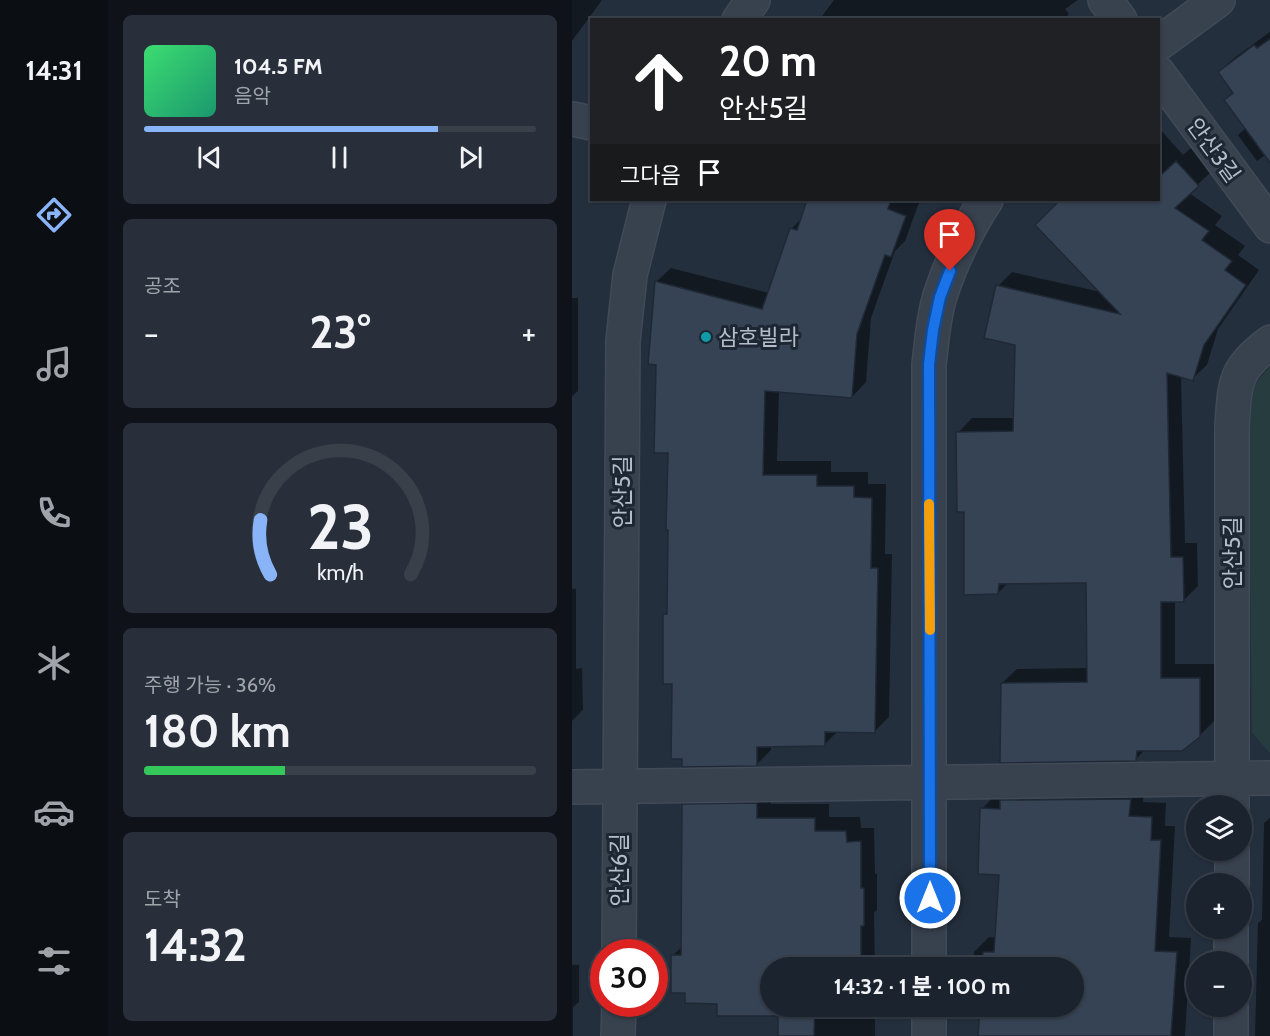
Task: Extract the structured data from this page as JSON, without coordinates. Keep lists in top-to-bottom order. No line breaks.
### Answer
{"streets":{"street":["안산3길","안산5길","안산6길"]},"crossings":[["안산5길","안산6길"]],"places":["삼호빌라"],"page":{"tabs":"14:31","turn":["20 m","안산5길"],"song":["104.5 FM","음악"],"then":"그다음","tile":["공조",["주행 가능 · 36%","180 km"],["도착","14:32"]],"heat":["−","23°","+"],"map_buttons":["+","−"],"limit":"30","trip":"14:32 · 1 분 · 100 m","gauge":["23","km/h"]}}
